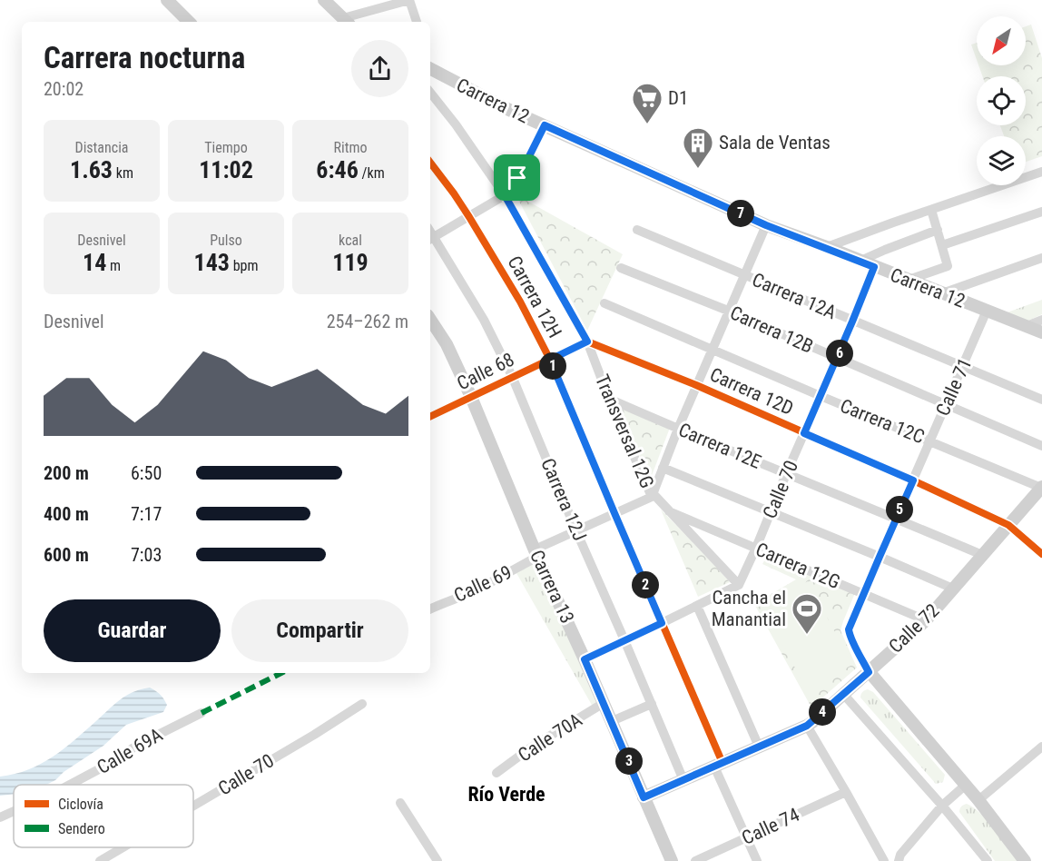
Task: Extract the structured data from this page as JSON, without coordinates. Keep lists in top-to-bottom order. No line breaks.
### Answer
{"streets":{"street":["Carrera 12","Carrera 12A","Carrera 12H","Carrera 12B","Calle 68","Calle 71","Carrera 12D","Carrera 12C","Transversal 12G","Carrera 12E","Calle 70","Carrera 12J","Carrera 12G","Calle 69","Carrera 13","Calle 72","Calle 70A","Calle 69A","Calle 74"]},"crossings":[["Carrera 12","Calle 71"],["Carrera 12","Calle 70"],["Carrera 12A","Calle 71"],["Carrera 12A","Calle 70"],["Carrera 12H","Calle 68"],["Carrera 12H","Calle 69"],["Carrera 12H","Calle 72"],["Carrera 12H","Calle 74"],["Carrera 12B","Calle 71"],["Carrera 12B","Calle 70"],["Calle 68","Carrera 12D"],["Calle 68","Transversal 12G"],["Calle 68","Carrera 12J"],["Calle 68","Carrera 13"],["Calle 71","Carrera 12D"],["Calle 71","Carrera 12C"],["Calle 71","Carrera 12E"],["Calle 71","Carrera 12G"],["Calle 71","Calle 72"],["Carrera 12D","Transversal 12G"],["Carrera 12D","Calle 70"],["Carrera 12D","Calle 72"],["Carrera 12C","Calle 70"],["Carrera 12C","Calle 72"],["Transversal 12G","Carrera 12E"],["Transversal 12G","Calle 70"],["Transversal 12G","Carrera 12G"],["Transversal 12G","Calle 69"],["Carrera 12E","Calle 70"],["Carrera 12E","Calle 72"],["Calle 70","Carrera 12G"],["Carrera 12J","Calle 69"],["Carrera 12J","Calle 72"],["Carrera 12G","Calle 72"],["Calle 69","Carrera 13"],["Carrera 13","Calle 72"],["Carrera 13","Calle 70A"]],"districts":["Río Verde"],"places":{"supermarket":["D1"],"building":["Sala de Ventas"],"sports":["Cancha el Manantial"]},"legend":["Ciclovía","Sendero"],"north":"bottom left","page":{"heading":["Carrera nocturna","20:02"],"stats":[["Distancia","1.63 km"],["Tiempo","11:02"],["Ritmo","6:46 /km"],["Desnivel","14 m"],["Pulso","143 bpm"],["kcal","119"]],"pins":["7","6","1","5","2","4","3"],"chart":["Desnivel","254–262 m"],"list":[{"name":"200 m","note":"6:50"},{"name":"400 m","note":"7:17"},{"name":"600 m","note":"7:03"}],"buttons":["Guardar","Compartir"]}}
